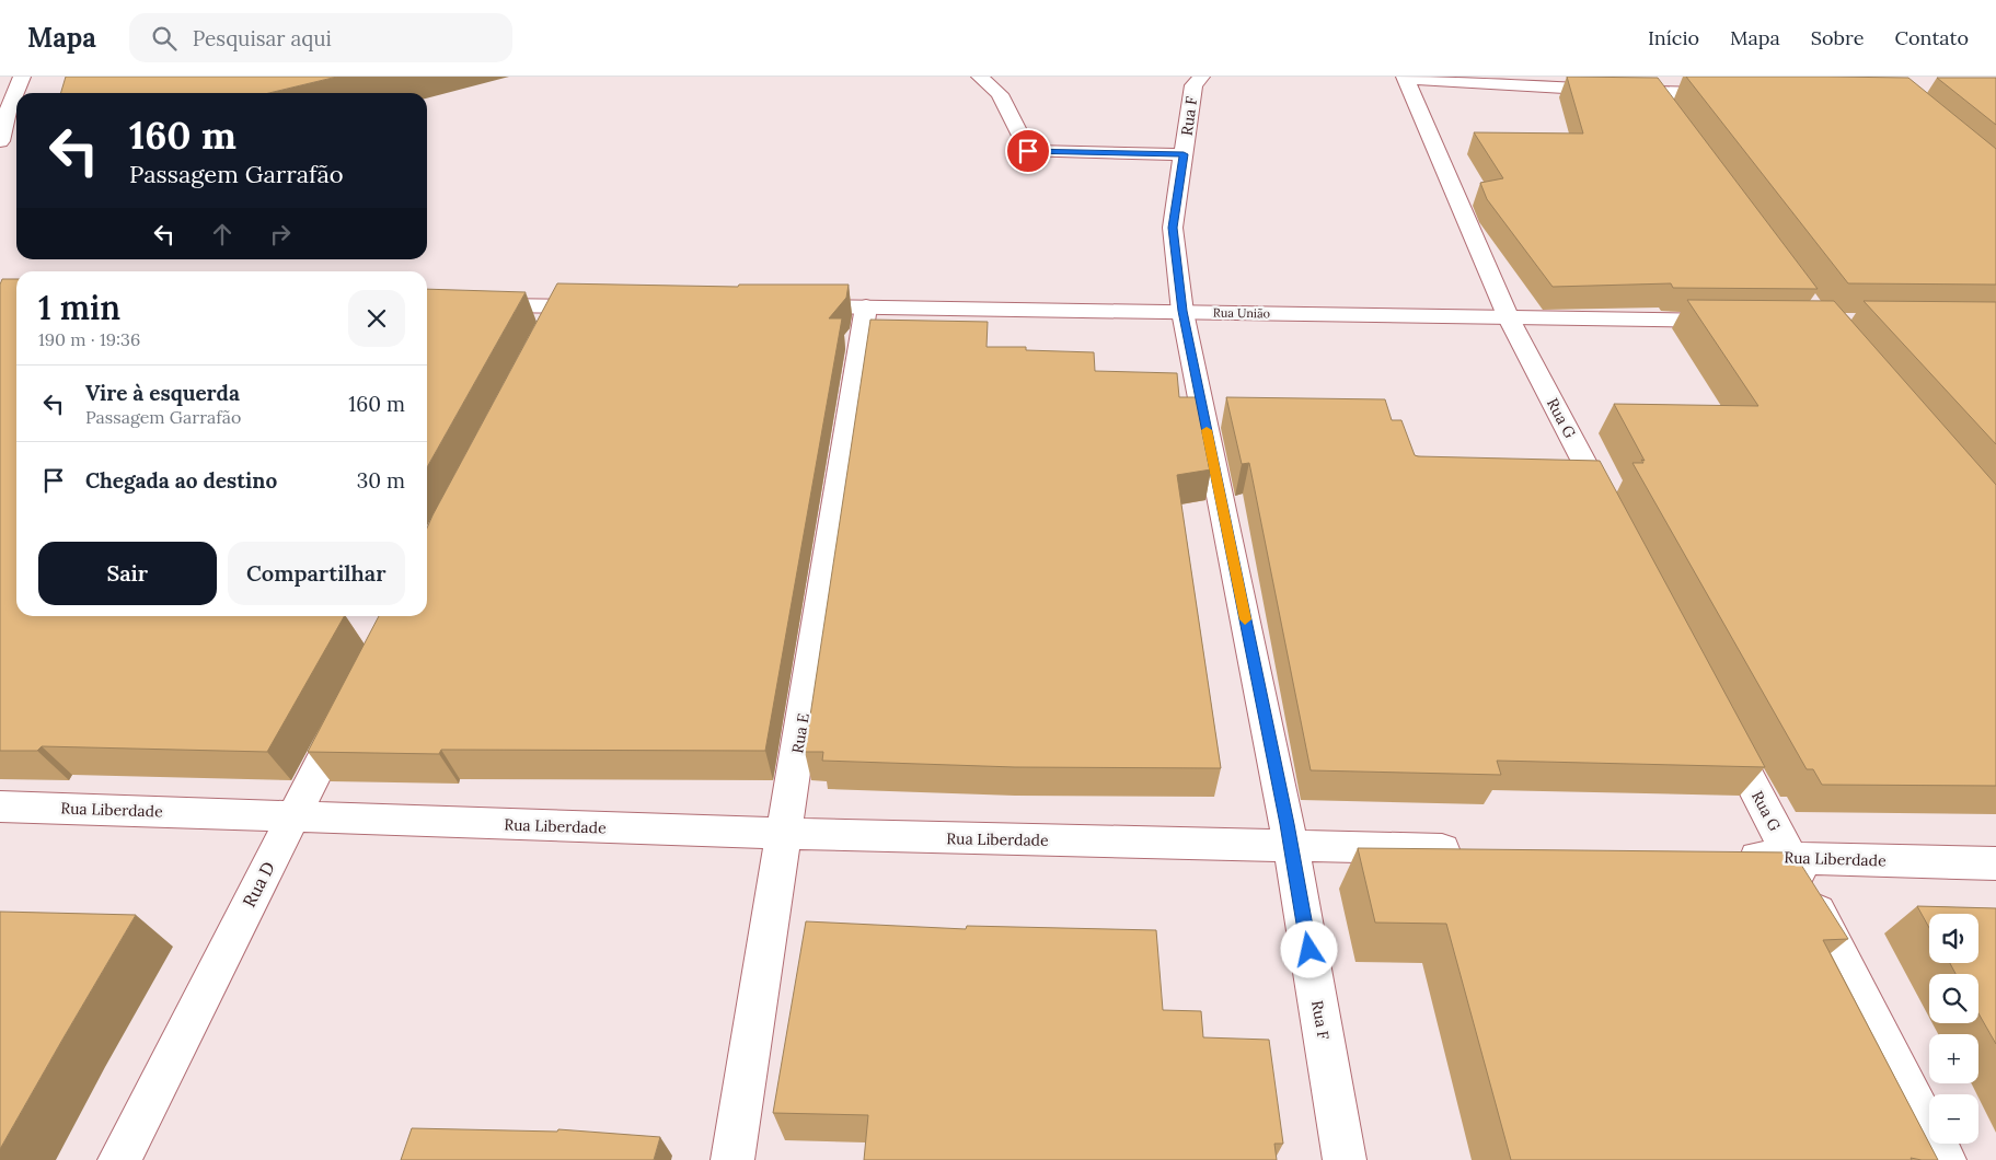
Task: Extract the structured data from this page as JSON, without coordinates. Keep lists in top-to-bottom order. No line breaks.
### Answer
{"streets":{"street":["Rua F","Rua União","Rua G","Rua E","Rua Liberdade","Rua D"]},"crossings":[["Rua F","Rua União"],["Rua F","Rua Liberdade"],["Rua União","Rua G"],["Rua União","Rua E"],["Rua G","Rua Liberdade"],["Rua E","Rua Liberdade"],["Rua Liberdade","Rua D"]],"page":{"header":"Mapa","search":"Pesquisar aqui","nav":["Início","Mapa","Sobre","Contato"],"turn":["160 m","Passagem Garrafão"],"heading":["1 min","190 m · 19:36"],"list":[{"name":"Vire à esquerda","note":"Passagem Garrafão","value":"160 m"},{"name":"Chegada ao destino","value":"30 m"}],"buttons":["Sair","Compartilhar"],"map_buttons":["+","−"]}}
